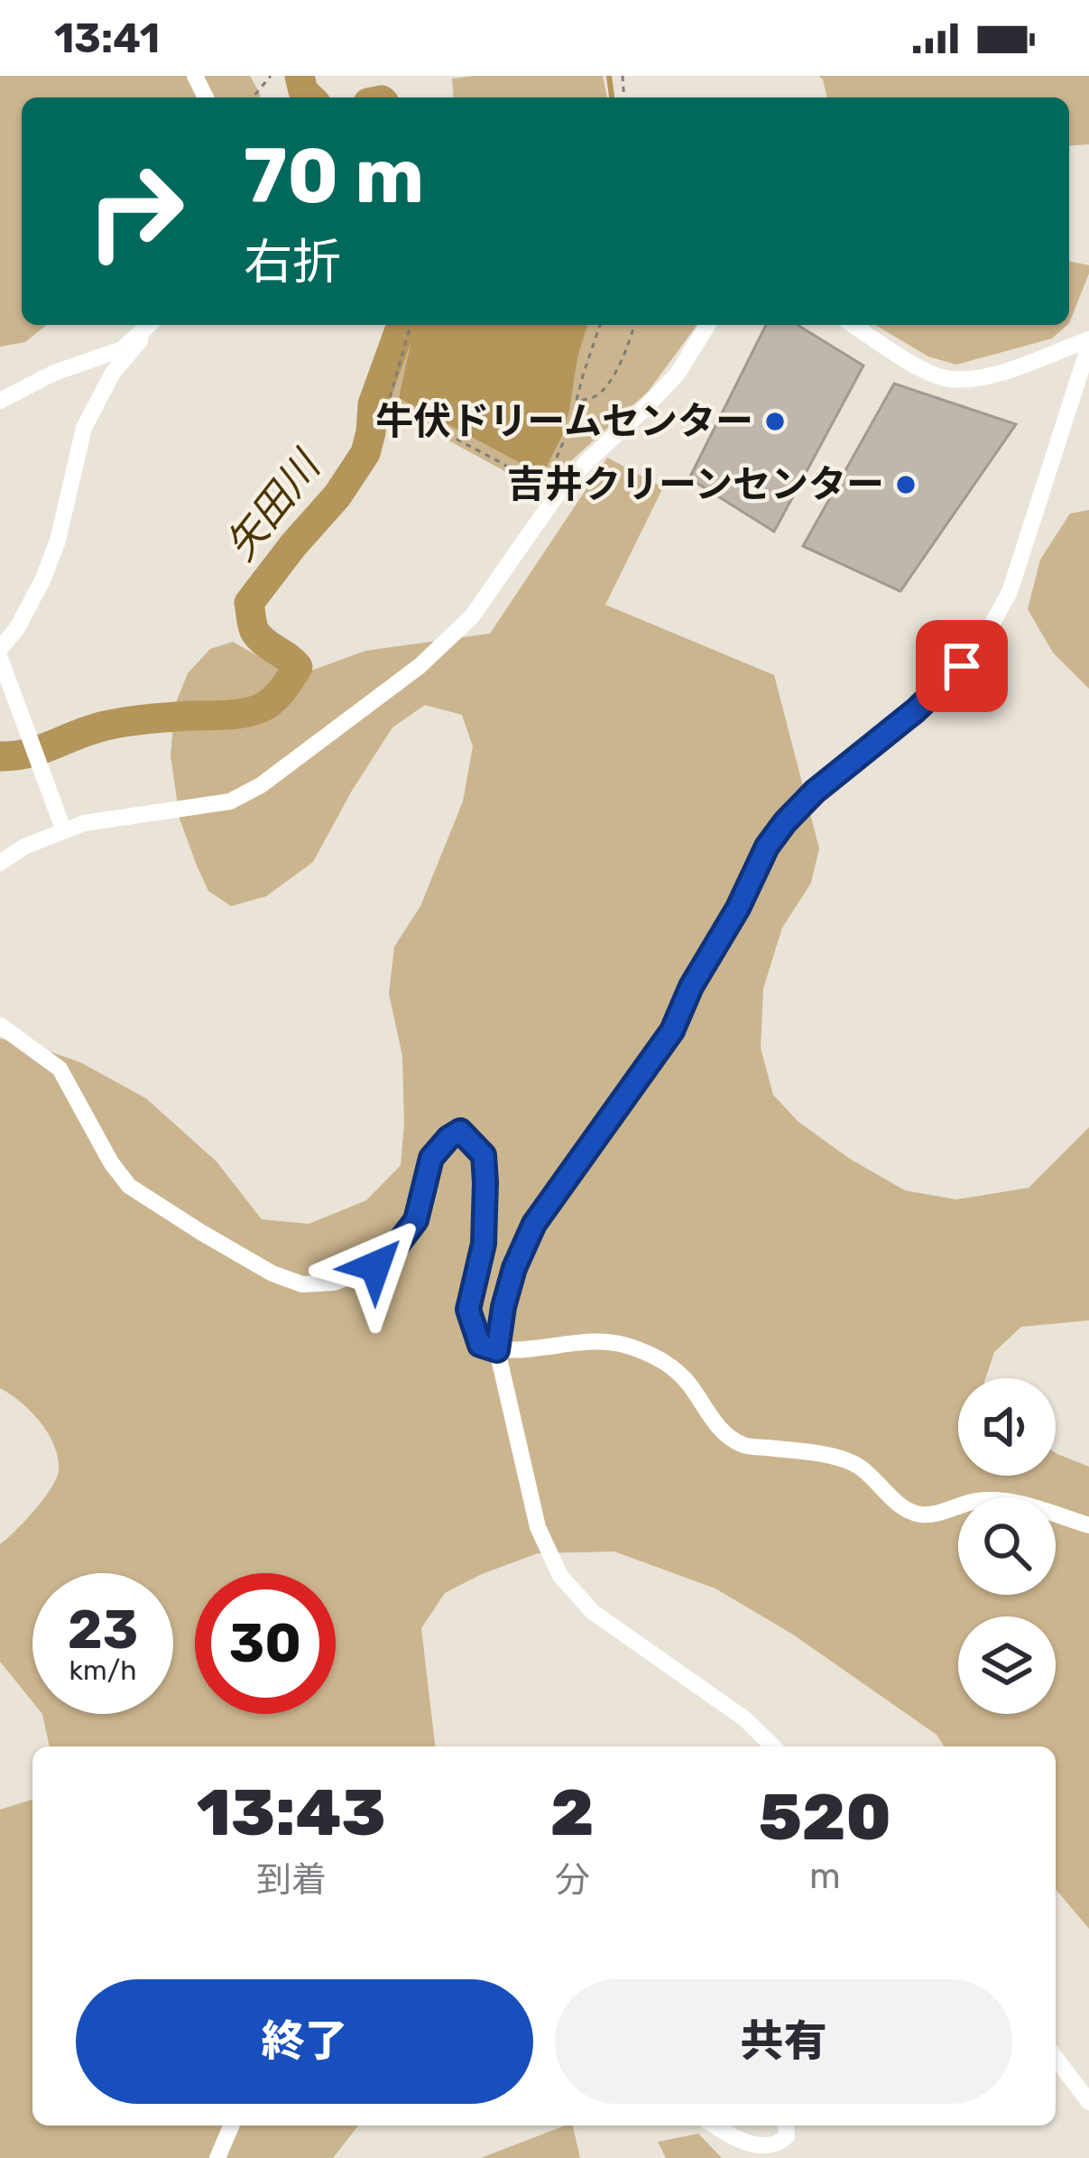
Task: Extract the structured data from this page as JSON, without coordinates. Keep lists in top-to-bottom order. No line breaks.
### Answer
{"water":["矢田川"],"places":["牛伏ドリームセンター","吉井クリーンセンター"],"page":{"status":"13:41","turn":["70 m","右折"],"speed":"23 km/h","limit":"30","eta":["13:43","到着","2","分","520","m"],"buttons":["終了","共有"]}}
